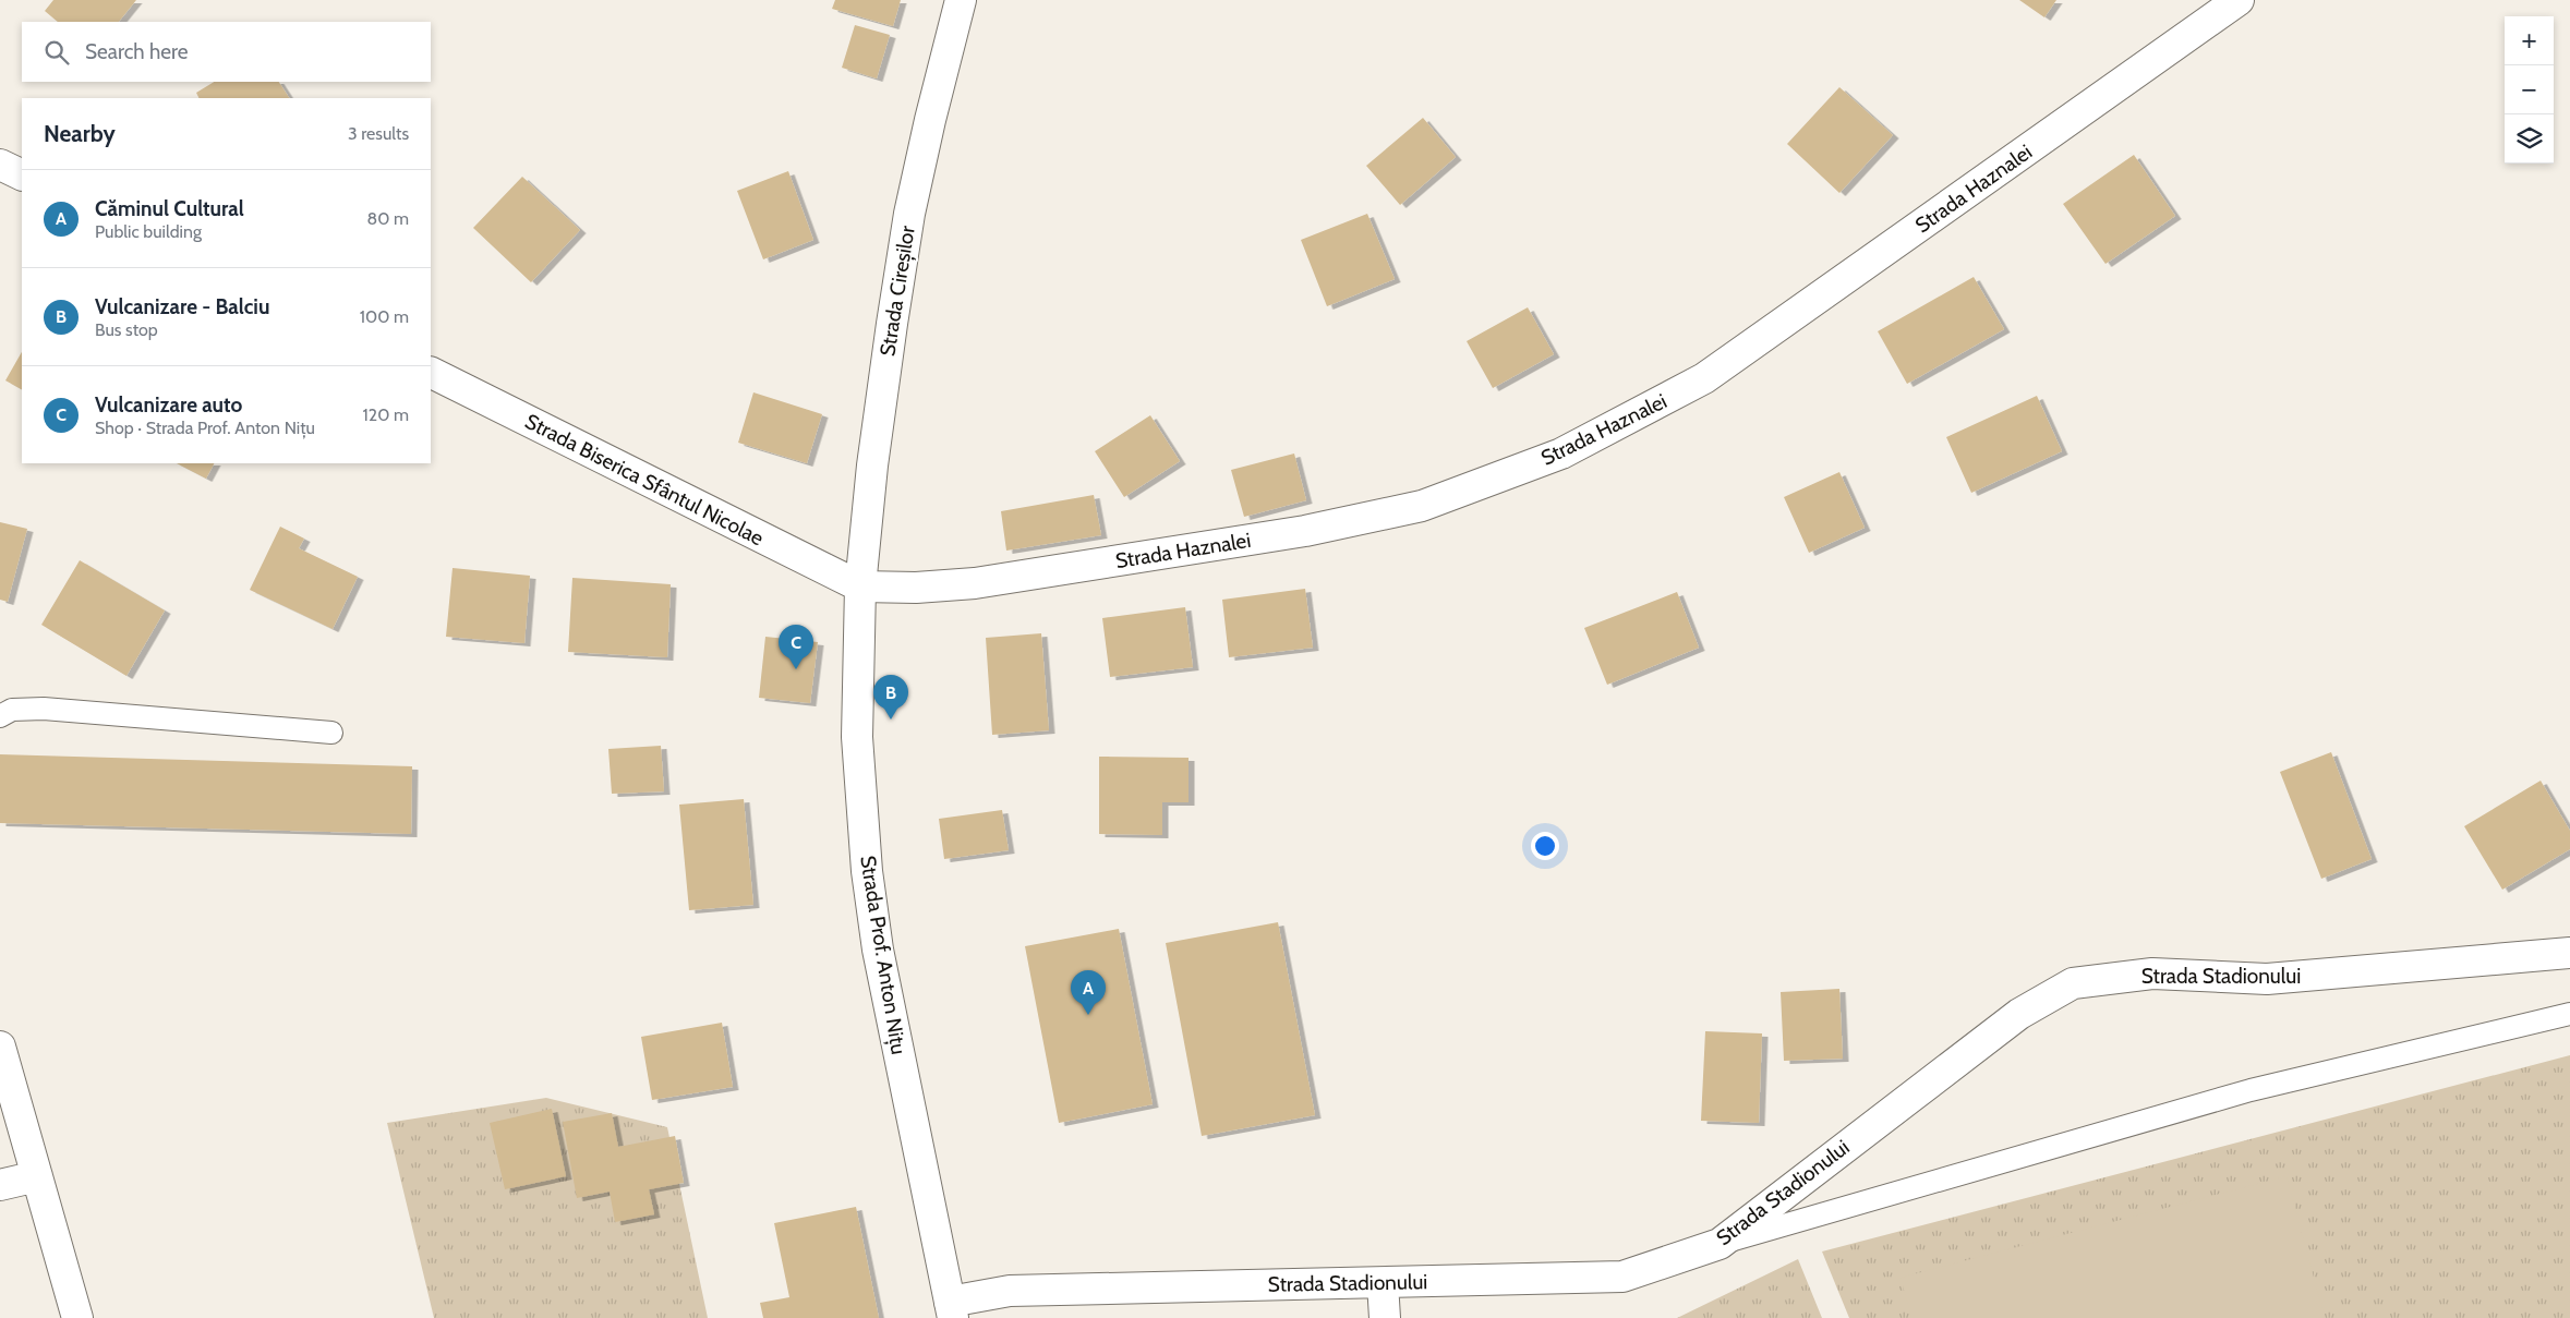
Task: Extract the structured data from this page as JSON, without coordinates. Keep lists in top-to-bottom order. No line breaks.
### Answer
{"streets":{"street":["Strada Haznalei","Strada Cireșilor","Strada Biserica Sfântul Nicolae","Strada Prof. Anton Nițu","Strada Stadionului"]},"crossings":[["Strada Haznalei","Strada Cireșilor"],["Strada Haznalei","Strada Biserica Sfântul Nicolae"],["Strada Haznalei","Strada Prof. Anton Nițu"],["Strada Cireșilor","Strada Biserica Sfântul Nicolae"],["Strada Cireșilor","Strada Prof. Anton Nițu"],["Strada Biserica Sfântul Nicolae","Strada Prof. Anton Nițu"],["Strada Prof. Anton Nițu","Strada Stadionului"]],"page":{"map_buttons":["+","−"],"search":"Search here","heading":["Nearby","3 results"],"list":[{"mark":"A","name":"Căminul Cultural","note":"Public building","value":"80 m"},{"mark":"B","name":"Vulcanizare - Balciu","note":"Bus stop","value":"100 m"},{"mark":"C","name":"Vulcanizare auto","note":"Shop · Strada Prof. Anton Nițu","value":"120 m"}],"pins":["C","B","A"]}}
